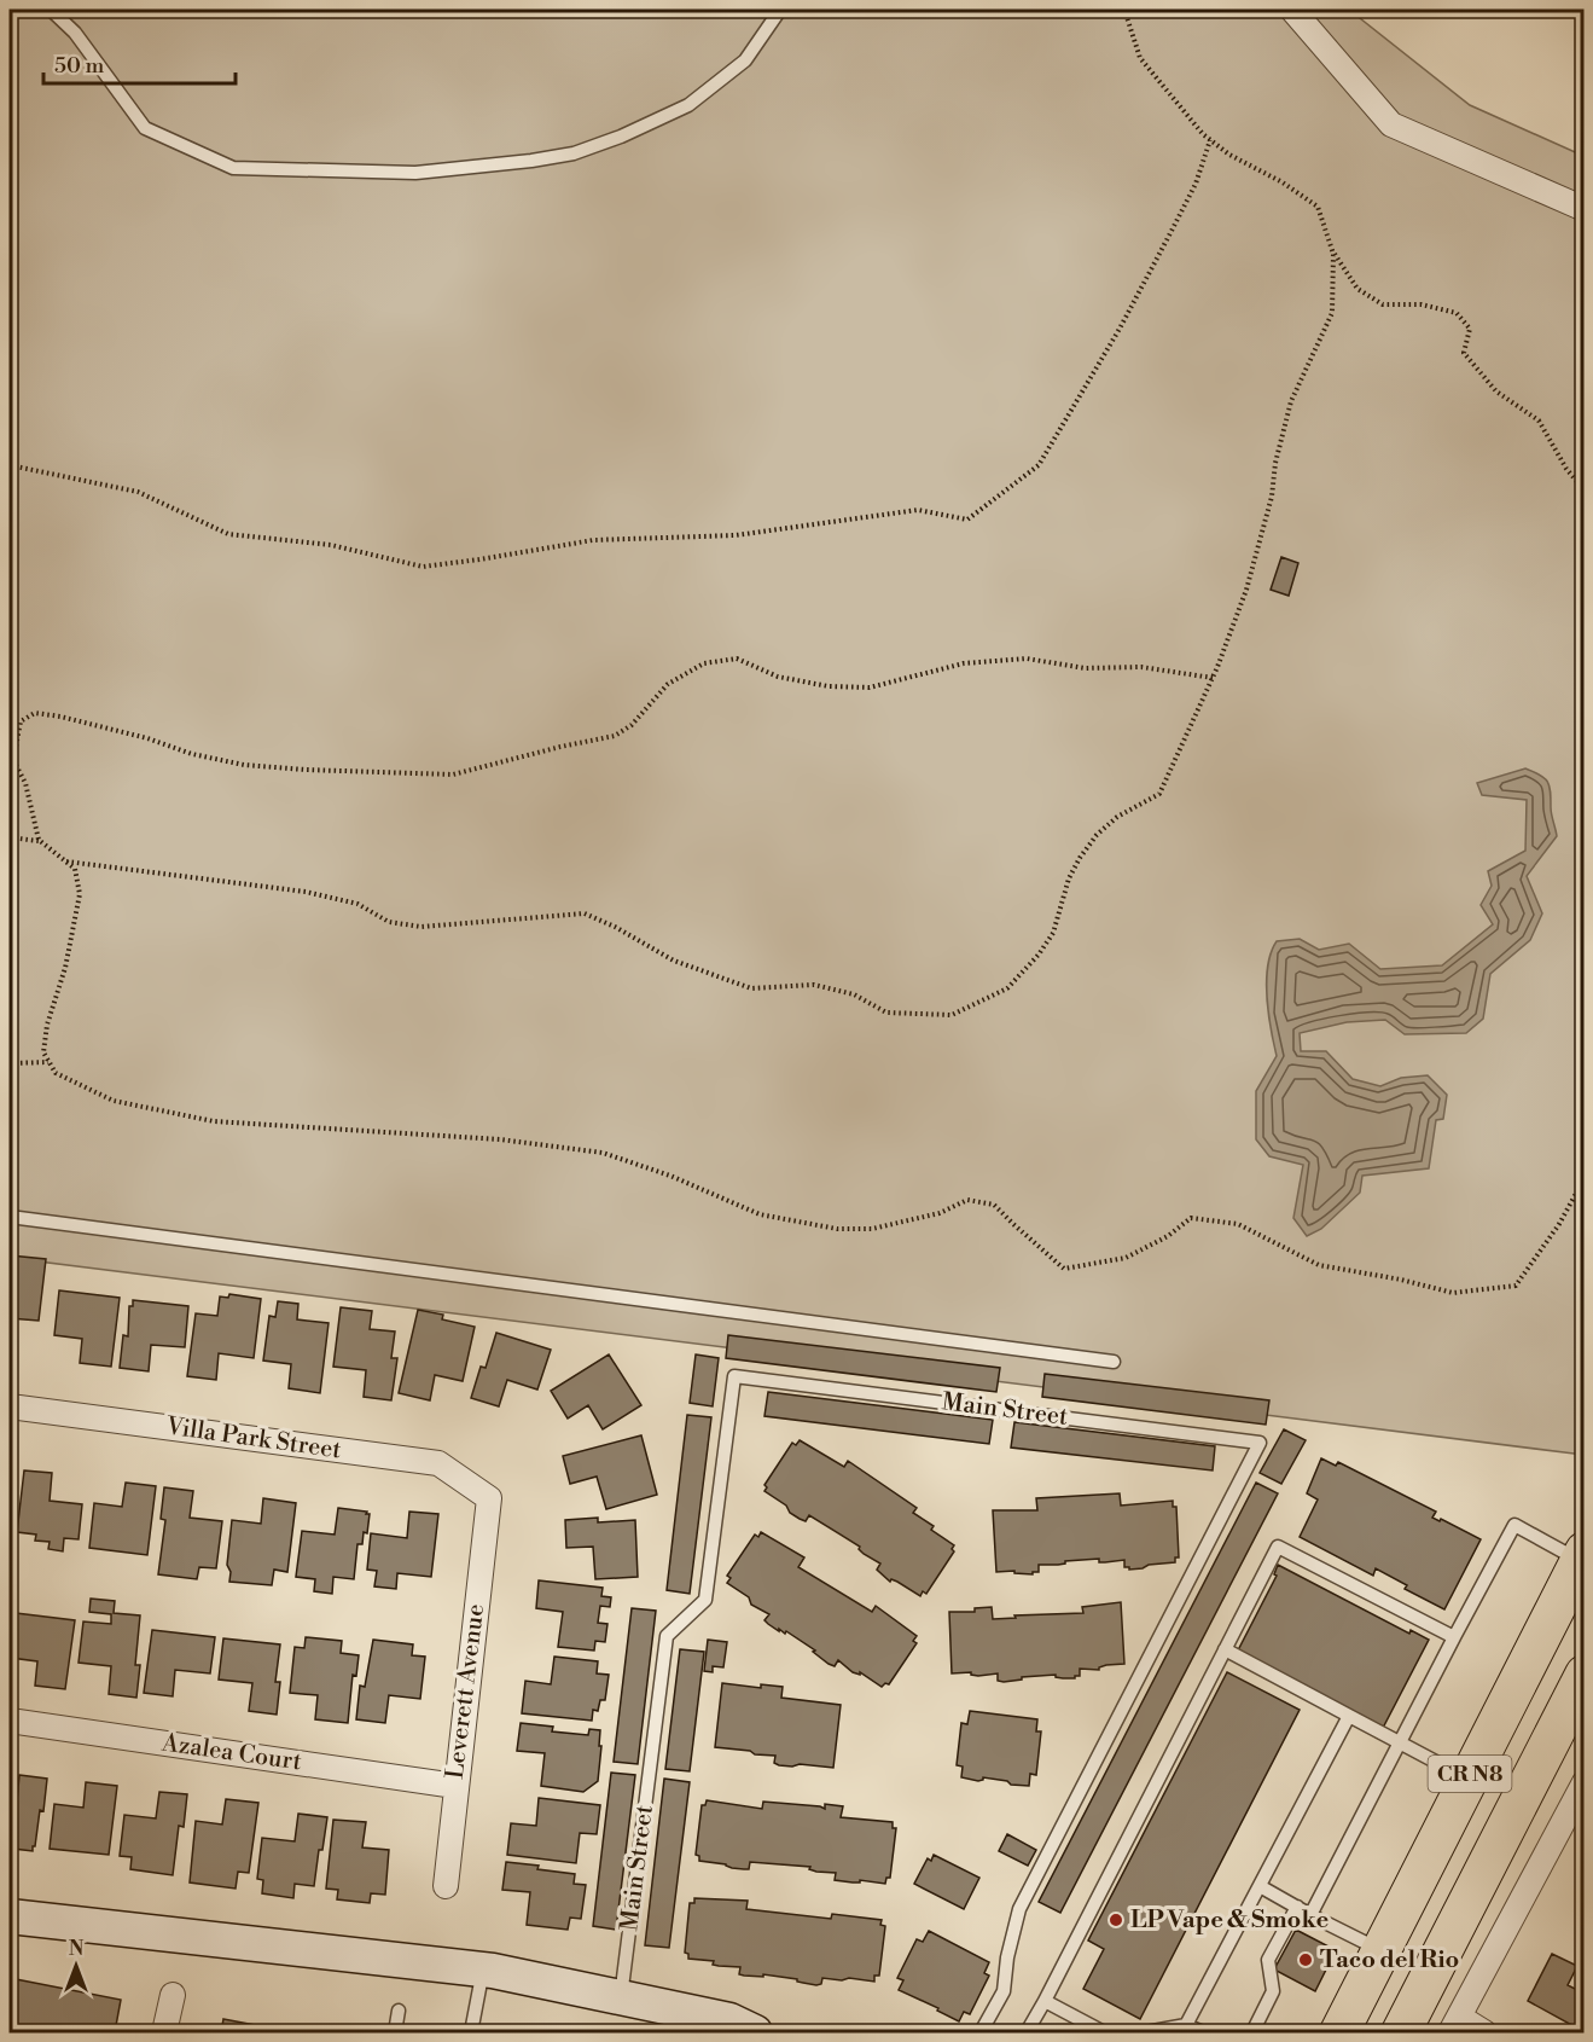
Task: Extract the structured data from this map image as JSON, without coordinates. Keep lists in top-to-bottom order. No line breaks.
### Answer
{"streets":{"main road":["CR N8"],"street":["Villa Park Street","Leverett Avenue","Azalea Court"],"lane":["Main Street"]},"crossings":[["Villa Park Street","Leverett Avenue"],["Leverett Avenue","Azalea Court"]],"places":["LP Vape & Smoke","Taco del Rio"],"scale_bar":"50 m","north":"top"}
